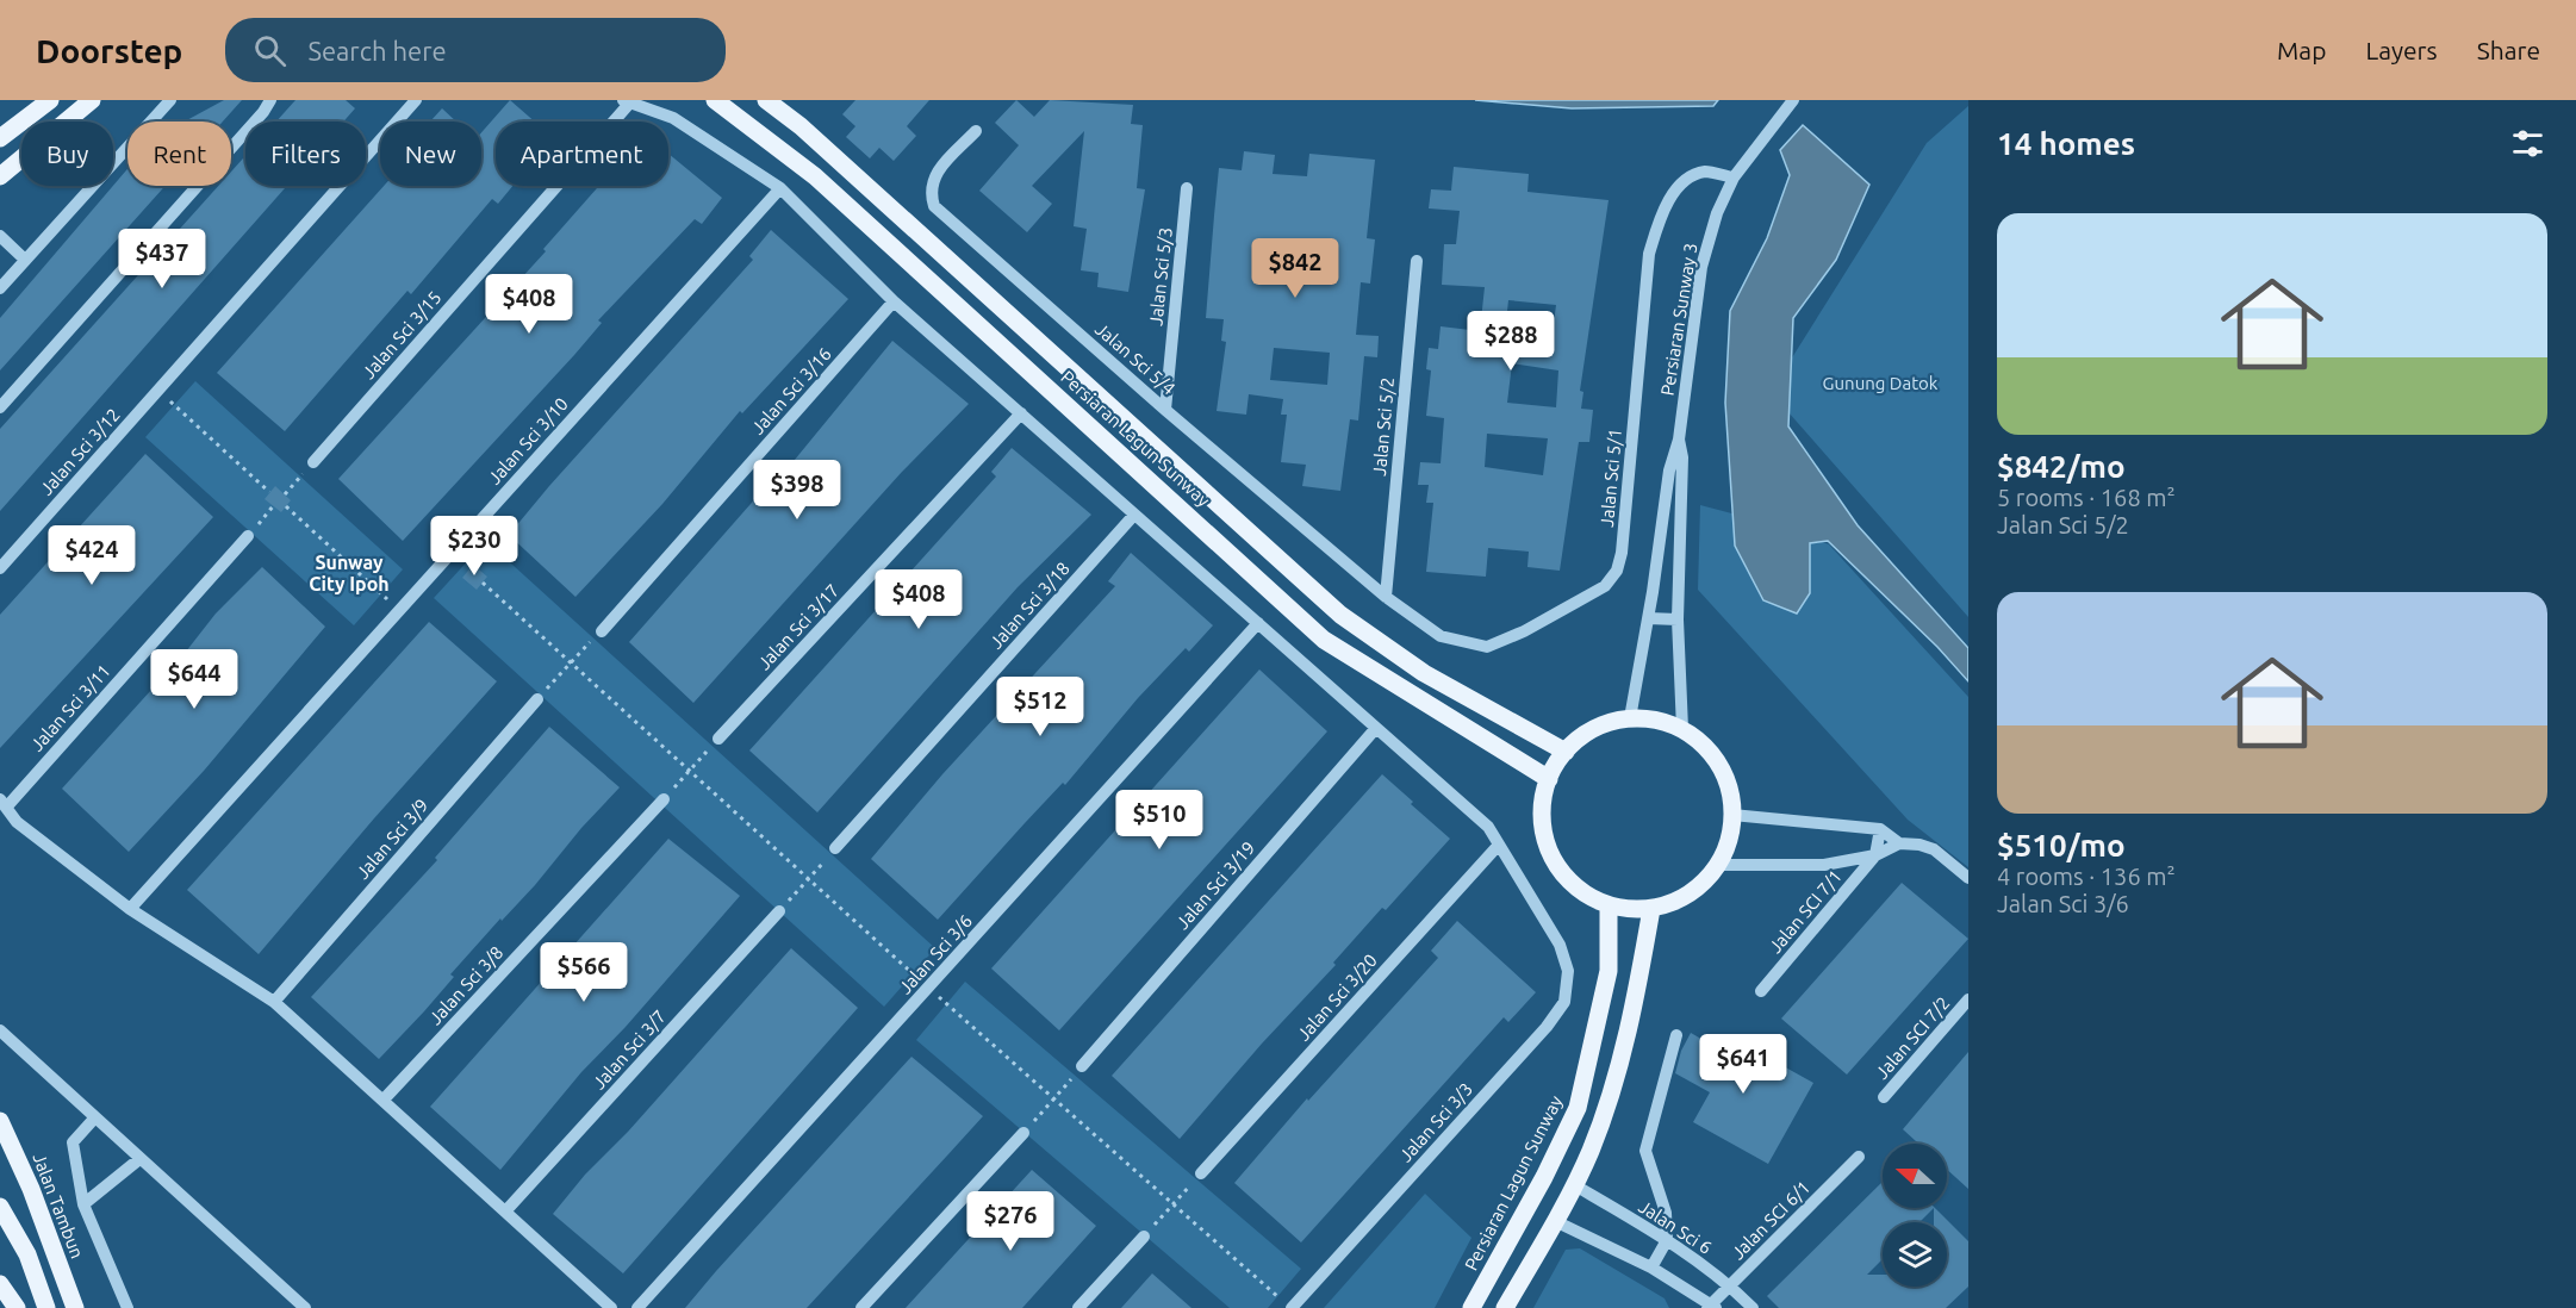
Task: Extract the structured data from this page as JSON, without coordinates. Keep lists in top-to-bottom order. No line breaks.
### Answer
{"streets":{"main road":["Persiaran Lagun Sunway","Jalan Tambun"],"street":["Jalan Sci 5/3","Persiaran Sunway 3","Jalan Sci 3/15","Jalan Sci 5/4","Jalan Sci 3/16","Jalan Sci 5/2","Jalan Sci 3/10","Jalan Sci 3/12","Jalan Sci 5/1","Jalan Sci 3/18","Jalan Sci 3/17","Jalan Sci 3/11","Jalan Sci 3/9","Jalan Sci 3/19","Jalan SCI 7/1","Jalan Sci 3/6","Jalan Sci 3/8","Jalan Sci 3/20","Jalan SCI 7/2","Jalan Sci 3/7","Jalan Sci 3/3","Jalan SCI 6/1","Jalan Sci 6"]},"crossings":[["Jalan Sci 5/3","Jalan Sci 5/4"],["Persiaran Sunway 3","Persiaran Lagun Sunway"],["Persiaran Sunway 3","Jalan Sci 5/1"],["Jalan Sci 3/15","Jalan Sci 3/3"],["Jalan Sci 5/4","Jalan Sci 5/2"],["Jalan Sci 5/4","Jalan Sci 5/1"],["Jalan Sci 3/16","Jalan Sci 3/3"],["Jalan Sci 5/2","Jalan Sci 5/1"],["Jalan Sci 3/10","Jalan Sci 3/3"],["Jalan Sci 3/18","Jalan Sci 3/3"],["Jalan Sci 3/17","Jalan Sci 3/3"],["Jalan Sci 3/19","Jalan Sci 3/3"],["Jalan Sci 3/6","Jalan Sci 3/3"],["Jalan Sci 3/20","Jalan Sci 3/3"],["Jalan SCI 6/1","Jalan Sci 6"]],"districts":["Sunway City Ipoh"],"parks":["Gunung Datok"],"north":"left","page":{"header":"Doorstep","search":"Search here","nav":["Map","Layers","Share"],"heading":"14 homes","chip":["Buy","Rent","Filters","New","Apartment"],"list":[{"name":"$842/mo","note":"5 rooms · 168 m² · Jalan Sci 5/2"},{"name":"$510/mo","note":"4 rooms · 136 m² · Jalan Sci 3/6"}],"price":["$437","$842","$408","$288","$398","$230","$424","$408","$644","$512","$510","$566","$641","$276"]}}
